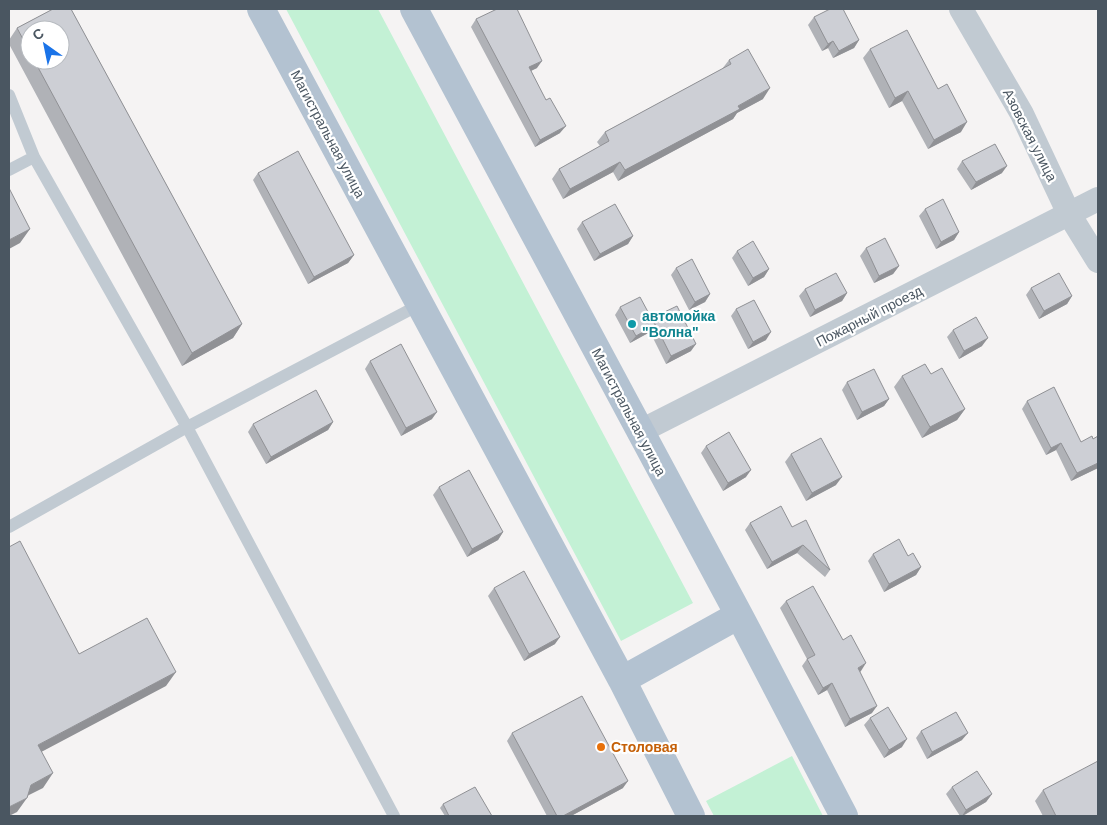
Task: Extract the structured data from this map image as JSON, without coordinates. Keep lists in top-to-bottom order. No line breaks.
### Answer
{"streets":{"main road":["Магистральная улица"],"street":["Азовская улица","Пожарный проезд"]},"crossings":[["Магистральная улица","Пожарный проезд"],["Азовская улица","Пожарный проезд"]],"places":["автомойка \"Волна\"","Столовая"],"north":"top left"}
